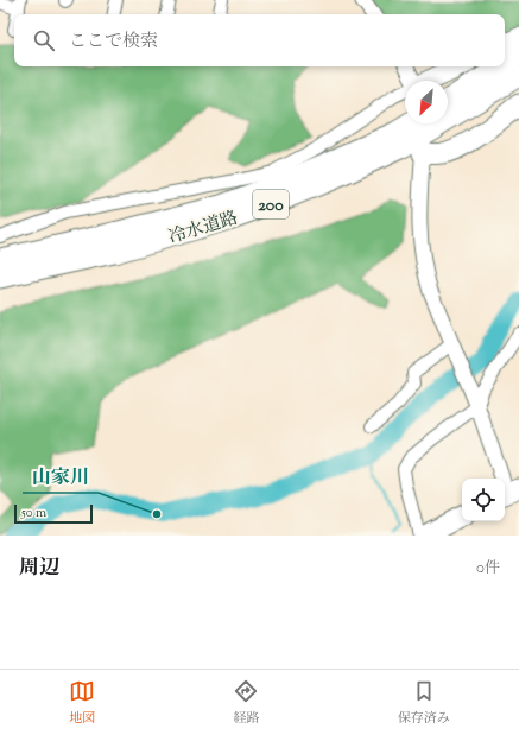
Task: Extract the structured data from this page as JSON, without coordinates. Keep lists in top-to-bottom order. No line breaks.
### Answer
{"streets":{"highway":["200","冷水道路"]},"places":["山家川"],"scale_bar":"50 m","north":"bottom left","page":{"search":"ここで検索","scale":"50 m","heading":["周辺","0件"],"nav":["地図","経路","保存済み"]}}
